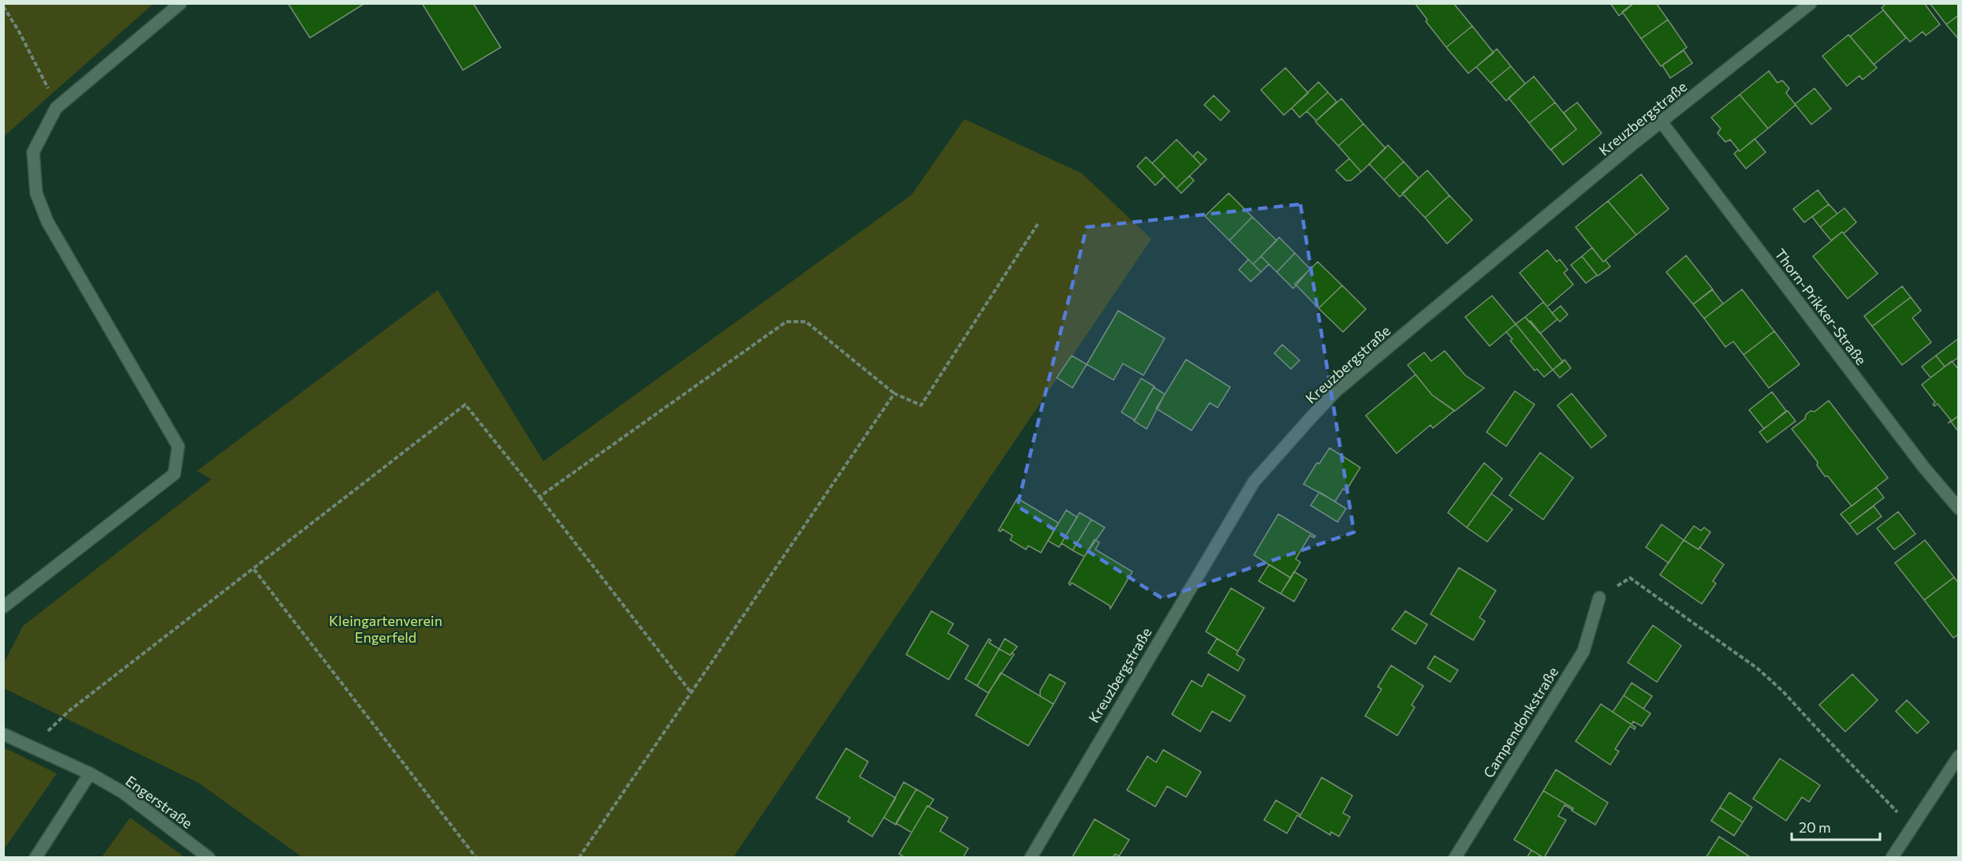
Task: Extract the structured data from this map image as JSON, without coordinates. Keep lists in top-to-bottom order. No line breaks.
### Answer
{"streets":{"street":["Kreuzbergstraße","Thorn-Prikker-Straße","Campendonkstraße","Engerstraße"]},"crossings":[["Kreuzbergstraße","Thorn-Prikker-Straße"]],"parks":["Kleingartenverein Engerfeld"],"scale_bar":"20 m"}
